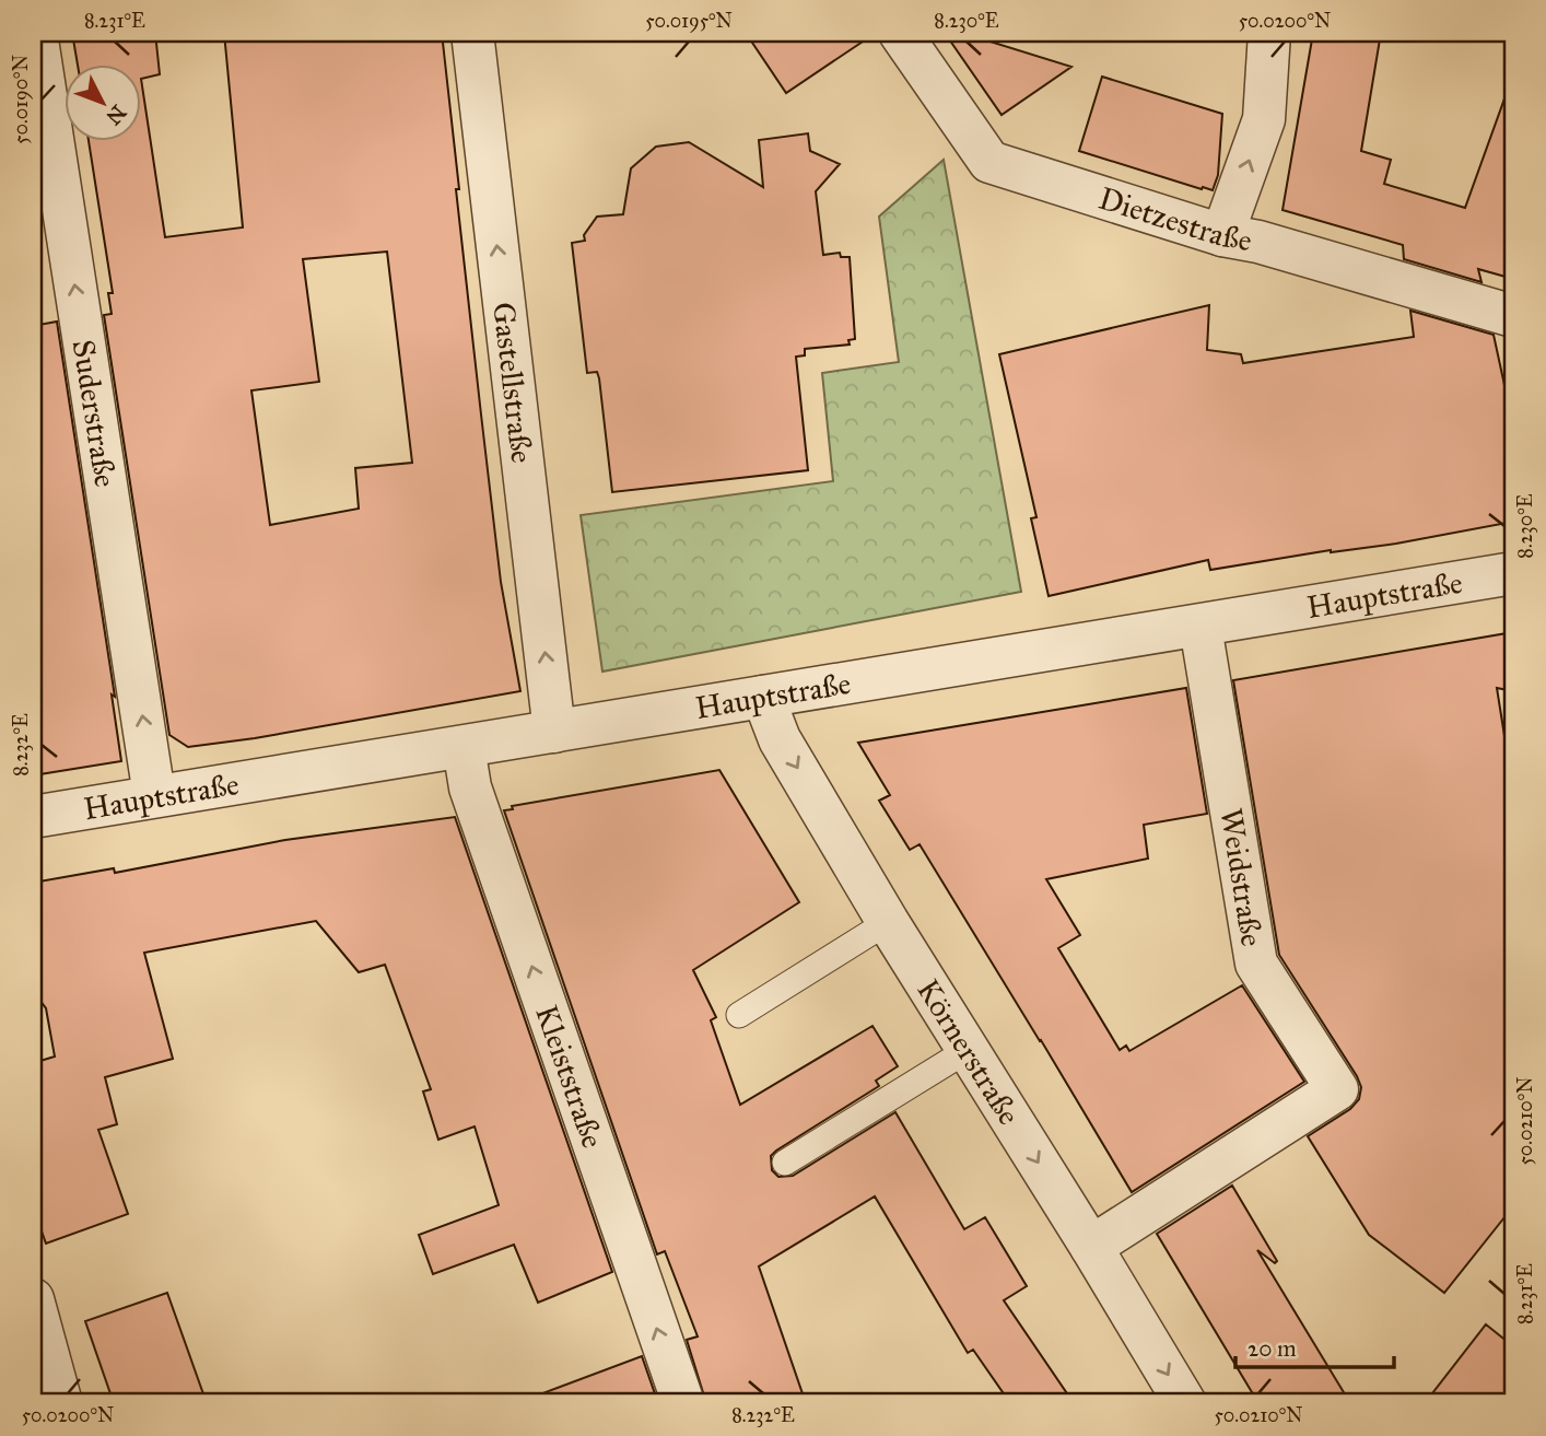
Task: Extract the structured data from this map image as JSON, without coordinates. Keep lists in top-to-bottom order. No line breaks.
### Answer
{"streets":{"street":["Dietzestraße","Gastellstraße","Suderstraße","Hauptstraße","Weidstraße","Körnerstraße","Kleiststraße"]},"crossings":[["Gastellstraße","Hauptstraße"],["Suderstraße","Hauptstraße"],["Hauptstraße","Weidstraße"],["Hauptstraße","Körnerstraße"],["Hauptstraße","Kleiststraße"],["Weidstraße","Körnerstraße"]],"one_way":["Gastellstraße","Suderstraße","Körnerstraße","Kleiststraße"],"scale_bar":"20 m","north":"bottom right","coordinates":["8.231°E","50.0195°N","8.230°E","50.0200°N","50.0190°N","8.232°E","50.0210°N"]}
